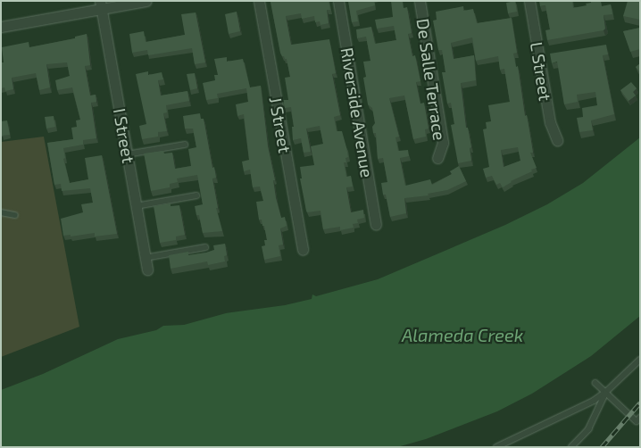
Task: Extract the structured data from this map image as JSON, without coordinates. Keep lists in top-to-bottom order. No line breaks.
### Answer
{"streets":{"street":["L Street","De Salle Terrace","Riverside Avenue","J Street","I Street"]},"water":["Alameda Creek"]}
